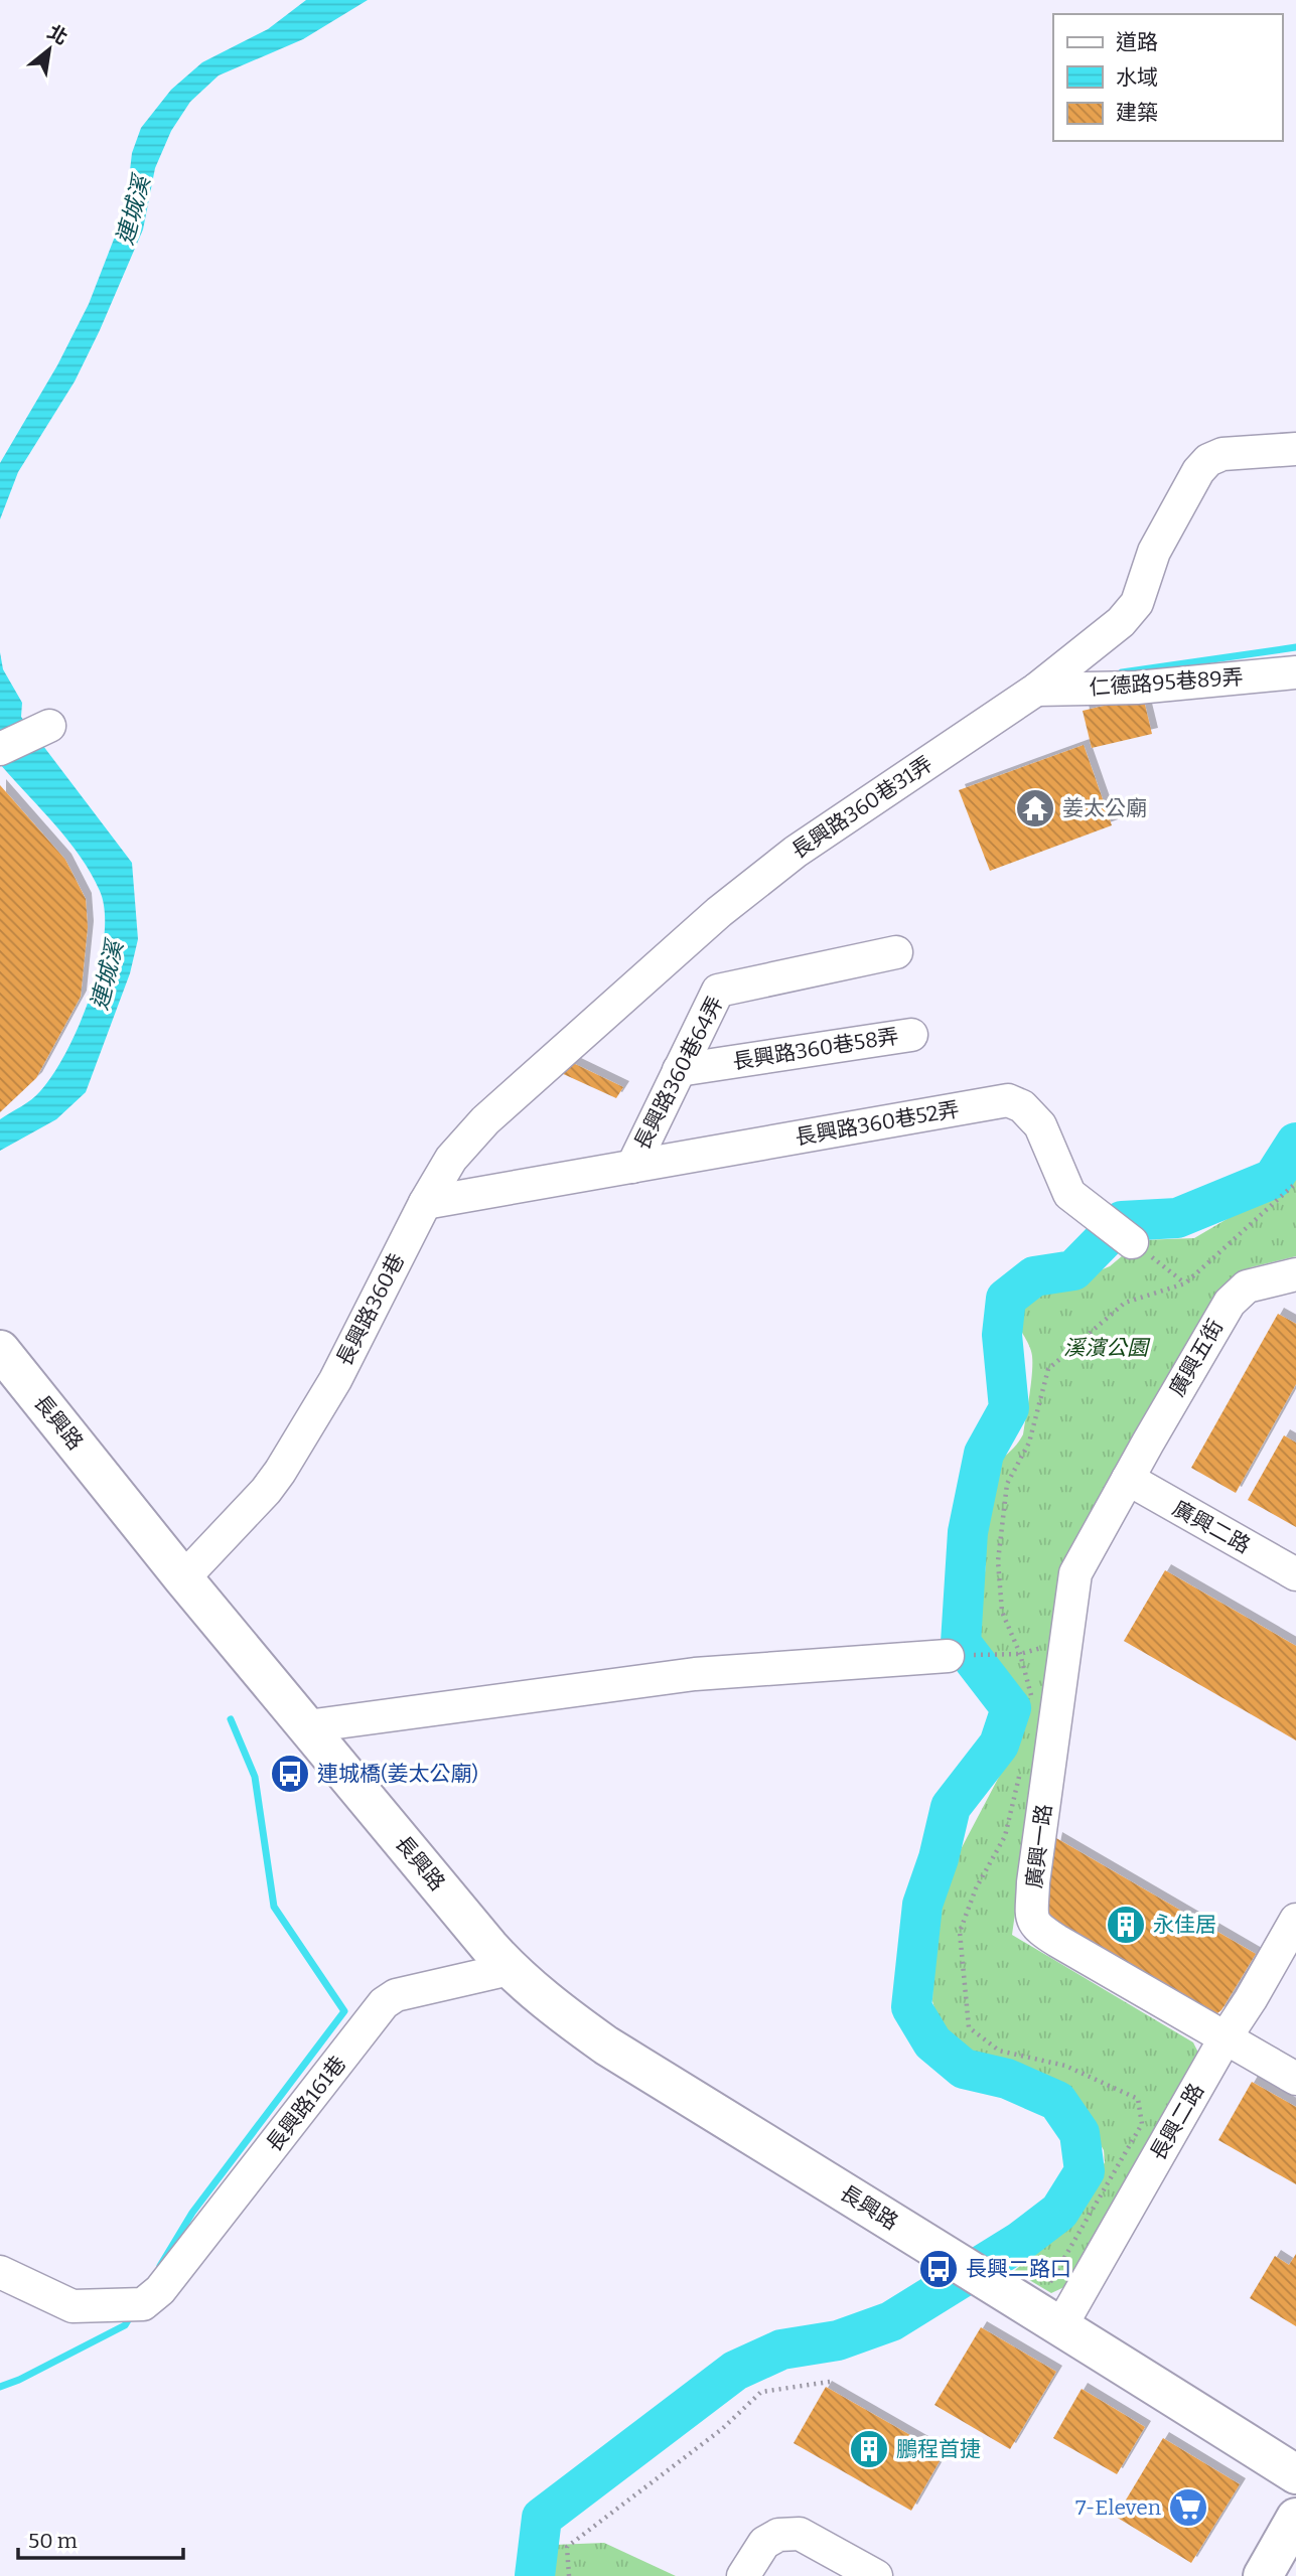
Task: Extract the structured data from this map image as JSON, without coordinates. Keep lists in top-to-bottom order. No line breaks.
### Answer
{"streets":{"main road":["長興路"],"street":["仁德路95巷89弄","長興路360巷31弄","長興路360巷58弄","長興路360巷64弄","長興路360巷52弄","長興路360巷","廣興五街","廣興二路","廣興一路","長興路161巷","長興二路"]},"crossings":[["仁德路95巷89弄","長興路360巷31弄"],["長興路360巷31弄","長興路360巷"],["長興路360巷58弄","長興路360巷64弄"],["長興路360巷64弄","長興路360巷52弄"],["長興路360巷","長興路"],["廣興五街","廣興二路"],["廣興五街","廣興一路"],["長興路","長興路161巷"],["長興路","長興二路"],["廣興二路","廣興一路"],["廣興一路","長興二路"]],"water":["連城溪"],"parks":["溪濱公園"],"places":{"temple":["姜太公廟"],"bus stop":["連城橋(姜太公廟)","長興二路口"],"building":["永佳居","鵬程首捷"],"supermarket":["7-Eleven"]},"legend":["道路","水域","建築"],"scale_bar":"50 m","north":"top right"}
